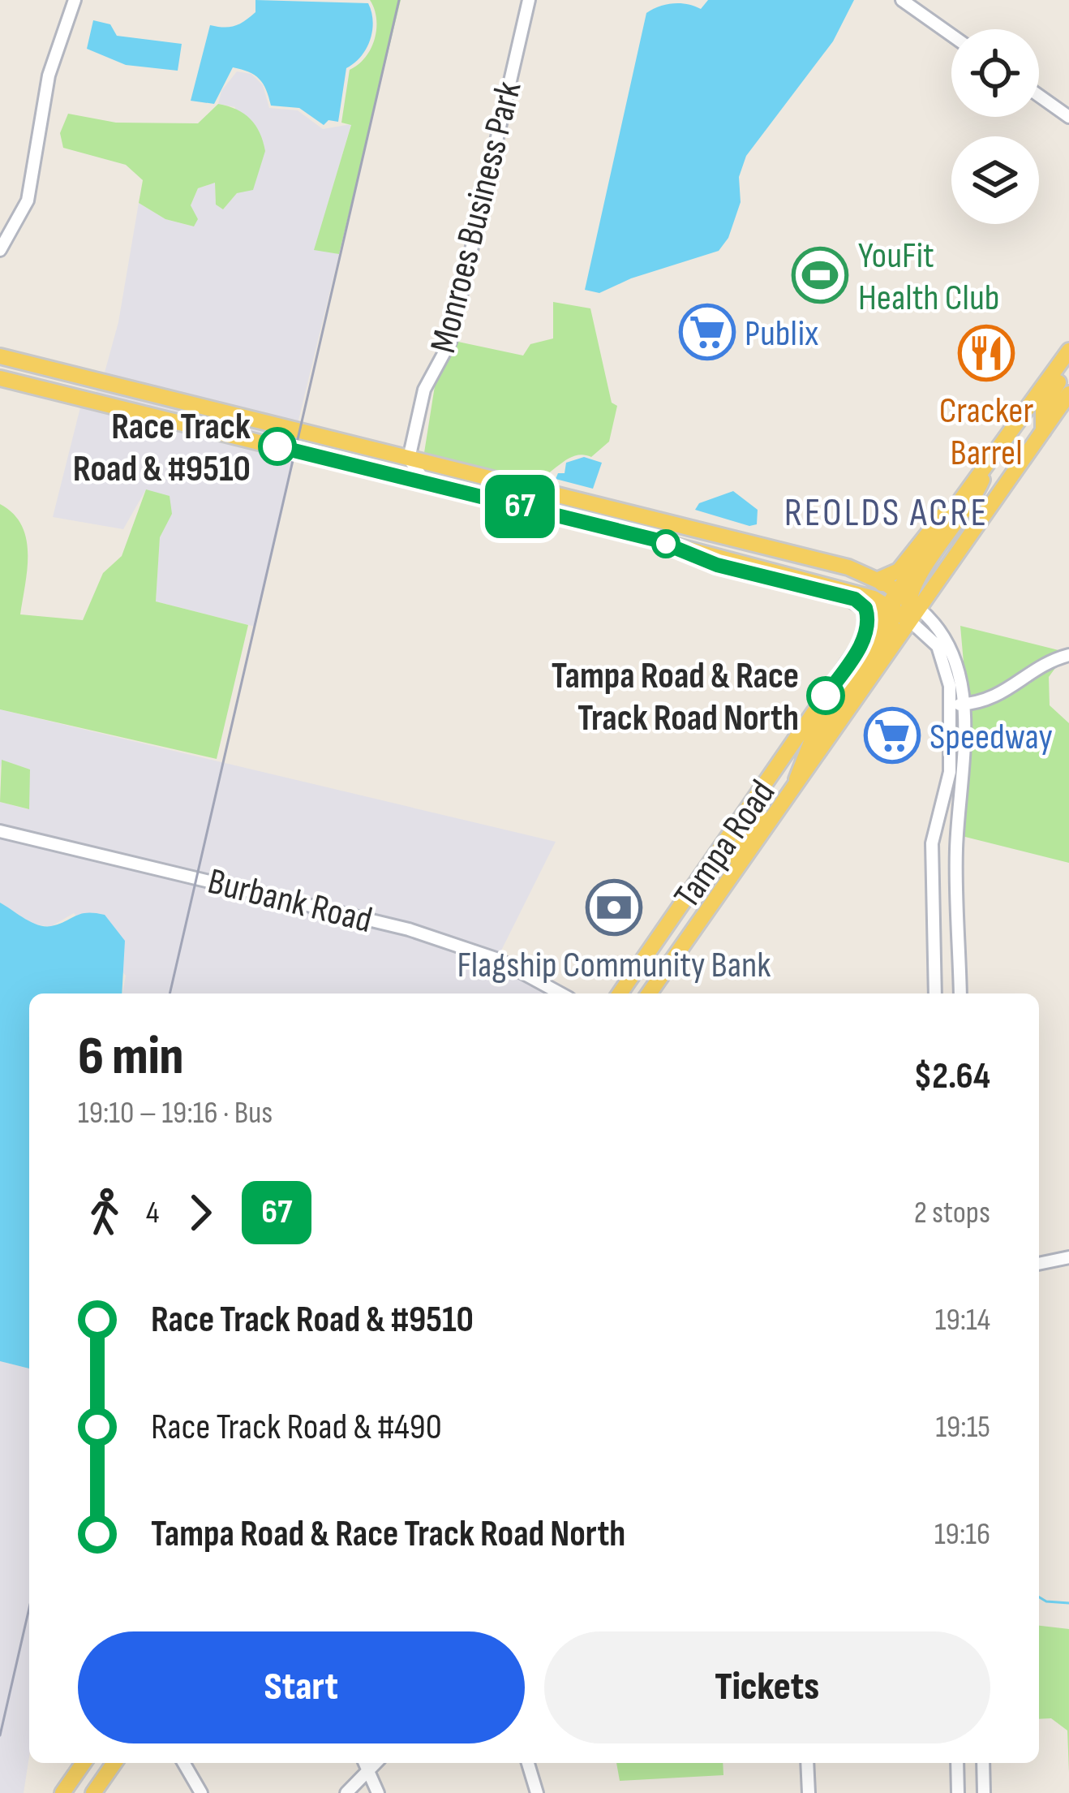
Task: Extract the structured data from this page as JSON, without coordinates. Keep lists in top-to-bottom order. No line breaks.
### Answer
{"streets":{"main road":["Tampa Road"],"street":["Monroes Business Park","Burbank Road"]},"districts":["REOLDS ACRE"],"places":{"sports":["YouFit Health Club"],"supermarket":["Publix","Speedway"],"restaurant":["Cracker Barrel"],"other":["Race Track Road & #9510","Tampa Road & Race Track Road North"],"bank":["Flagship Community Bank"]},"lines":["bus line 67"],"page":{"on_map":"67","heading":["6 min","19:10 – 19:16 · Bus","$2.64"],"legs":["4","67","2 stops"],"list":[{"name":"Race Track Road & #9510","value":"19:14"},{"name":"Race Track Road & #490","value":"19:15"},{"name":"Tampa Road & Race Track Road North","value":"19:16"}],"buttons":["Start","Tickets"]}}
